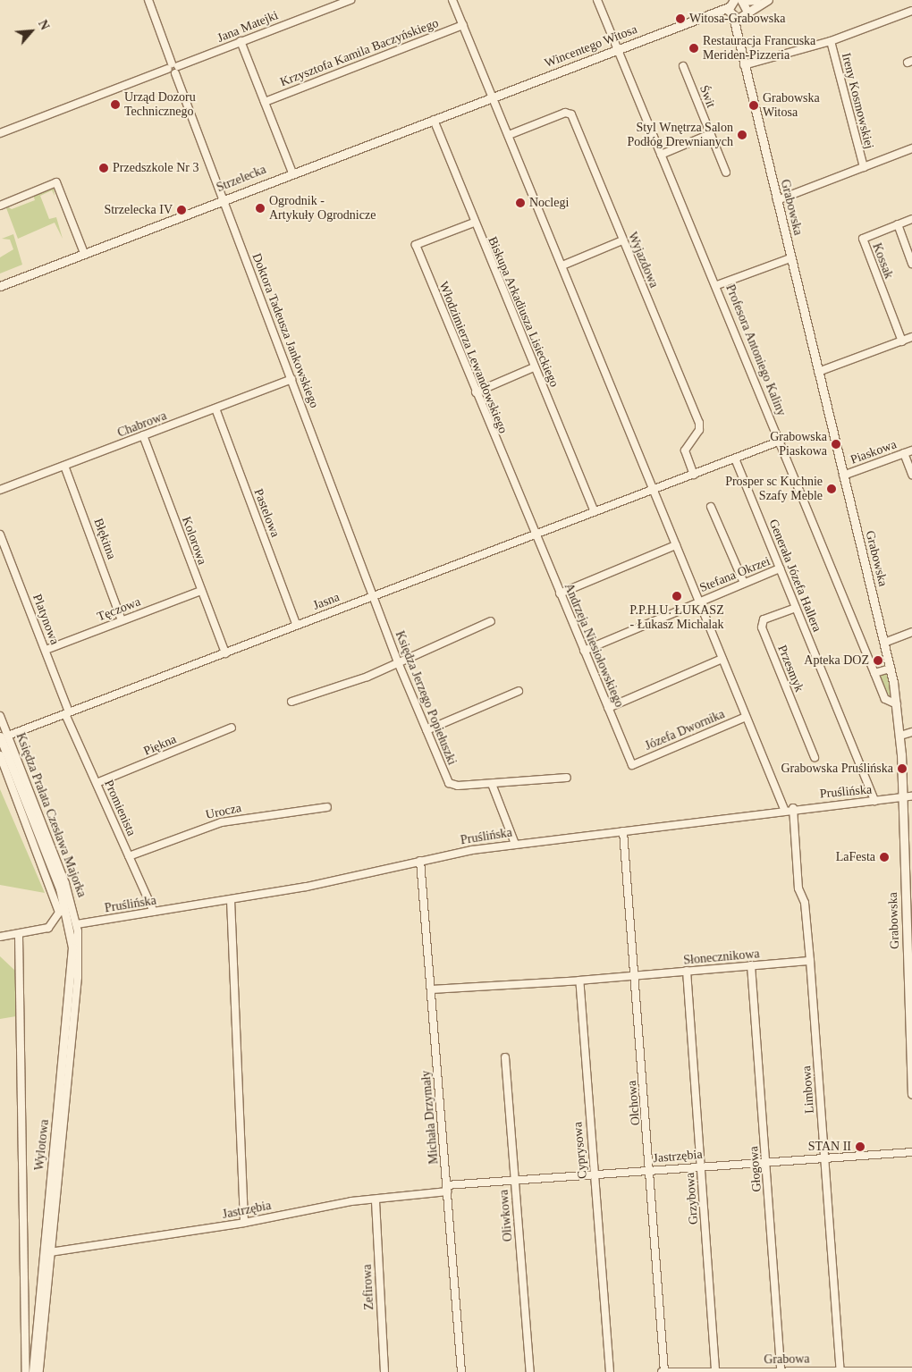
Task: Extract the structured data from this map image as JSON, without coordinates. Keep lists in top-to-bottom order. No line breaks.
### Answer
{"streets":{"street":["Jana Matejki","Wincentego Witosa","Krzysztofa Kamila Baczyńskiego","Świt","Ireny Kosmowskiej","Strzelecka","Grabowska","Wyjazdowa","Kossak","Biskupa Arkadiusza Lisieckiego","Doktora Tadeusza Jankowskiego","Profesora Antoniego Kaliny","Włodzimierza Lewandowskiego","Chabrowa","Piaskowa","Pastelowa","Błękitna","Kolorowa","Stefana Okrzei","Generała Józefa Hallera","Jasna","Tęczowa","Platynowa","Andrzeja Niesiołowskiego","Przesmyk","Księdza Jerzego Popiełuszki","Józefa Dwornika","Piękna","Pruślińska","Promienista","Urocza","Księdza Prałata Czesława Majorka","Słonecznikowa","Limbowa","Olchowa","Michała Drzymały","Wylotowa","Cyprysowa","Jastrzębia","Głogowa","Grzybowa","Oliwkowa","Zefirowa","Grabowa"]},"crossings":[["Jana Matejki","Doktora Tadeusza Jankowskiego"],["Wincentego Witosa","Strzelecka"],["Wincentego Witosa","Grabowska"],["Wincentego Witosa","Profesora Antoniego Kaliny"],["Strzelecka","Biskupa Arkadiusza Lisieckiego"],["Strzelecka","Doktora Tadeusza Jankowskiego"],["Grabowska","Profesora Antoniego Kaliny"],["Grabowska","Piaskowa"],["Grabowska","Pruślińska"],["Wyjazdowa","Jasna"],["Biskupa Arkadiusza Lisieckiego","Włodzimierza Lewandowskiego"],["Biskupa Arkadiusza Lisieckiego","Jasna"],["Doktora Tadeusza Jankowskiego","Chabrowa"],["Doktora Tadeusza Jankowskiego","Jasna"],["Doktora Tadeusza Jankowskiego","Księdza Jerzego Popiełuszki"],["Profesora Antoniego Kaliny","Jasna"],["Włodzimierza Lewandowskiego","Jasna"],["Włodzimierza Lewandowskiego","Andrzeja Niesiołowskiego"],["Chabrowa","Pastelowa"],["Chabrowa","Błękitna"],["Chabrowa","Kolorowa"],["Pastelowa","Jasna"],["Błękitna","Tęczowa"],["Kolorowa","Jasna"],["Kolorowa","Tęczowa"],["Stefana Okrzei","Generała Józefa Hallera"],["Stefana Okrzei","Andrzeja Niesiołowskiego"],["Generała Józefa Hallera","Jasna"],["Generała Józefa Hallera","Przesmyk"],["Generała Józefa Hallera","Pruślińska"],["Jasna","Platynowa"],["Jasna","Andrzeja Niesiołowskiego"],["Jasna","Księdza Jerzego Popiełuszki"],["Jasna","Promienista"],["Jasna","Księdza Prałata Czesława Majorka"],["Tęczowa","Platynowa"],["Platynowa","Promienista"],["Andrzeja Niesiołowskiego","Józefa Dwornika"],["Piękna","Promienista"],["Pruślińska","Promienista"],["Pruślińska","Księdza Prałata Czesława Majorka"],["Pruślińska","Limbowa"],["Pruślińska","Olchowa"],["Pruślińska","Michała Drzymały"],["Pruślińska","Wylotowa"],["Promienista","Urocza"],["Księdza Prałata Czesława Majorka","Wylotowa"],["Słonecznikowa","Limbowa"],["Słonecznikowa","Olchowa"],["Słonecznikowa","Głogowa"],["Słonecznikowa","Grzybowa"],["Limbowa","Jastrzębia"],["Limbowa","Grabowa"],["Olchowa","Jastrzębia"],["Olchowa","Grabowa"],["Michała Drzymały","Jastrzębia"],["Wylotowa","Jastrzębia"],["Cyprysowa","Jastrzębia"],["Jastrzębia","Głogowa"],["Jastrzębia","Grzybowa"],["Jastrzębia","Oliwkowa"],["Jastrzębia","Zefirowa"],["Głogowa","Grabowa"],["Grzybowa","Grabowa"]],"places":["Witosa-Grabowska","Restauracja Francuska Meriden-Pizzeria","Urząd Dozoru Technicznego","Grabowska Witosa","Styl Wnętrza Salon Podłóg Drewnianych","Przedszkole Nr 3","Noclegi","Ogrodnik - Artykuły Ogrodnicze","Strzelecka IV","Grabowska Piaskowa","Prosper sc Kuchnie Szafy Meble","P.P.H.U. ŁUKASZ - Łukasz Michalak","Apteka DOZ","Grabowska Pruślińska","LaFesta","STAN II"],"north":"top right"}
